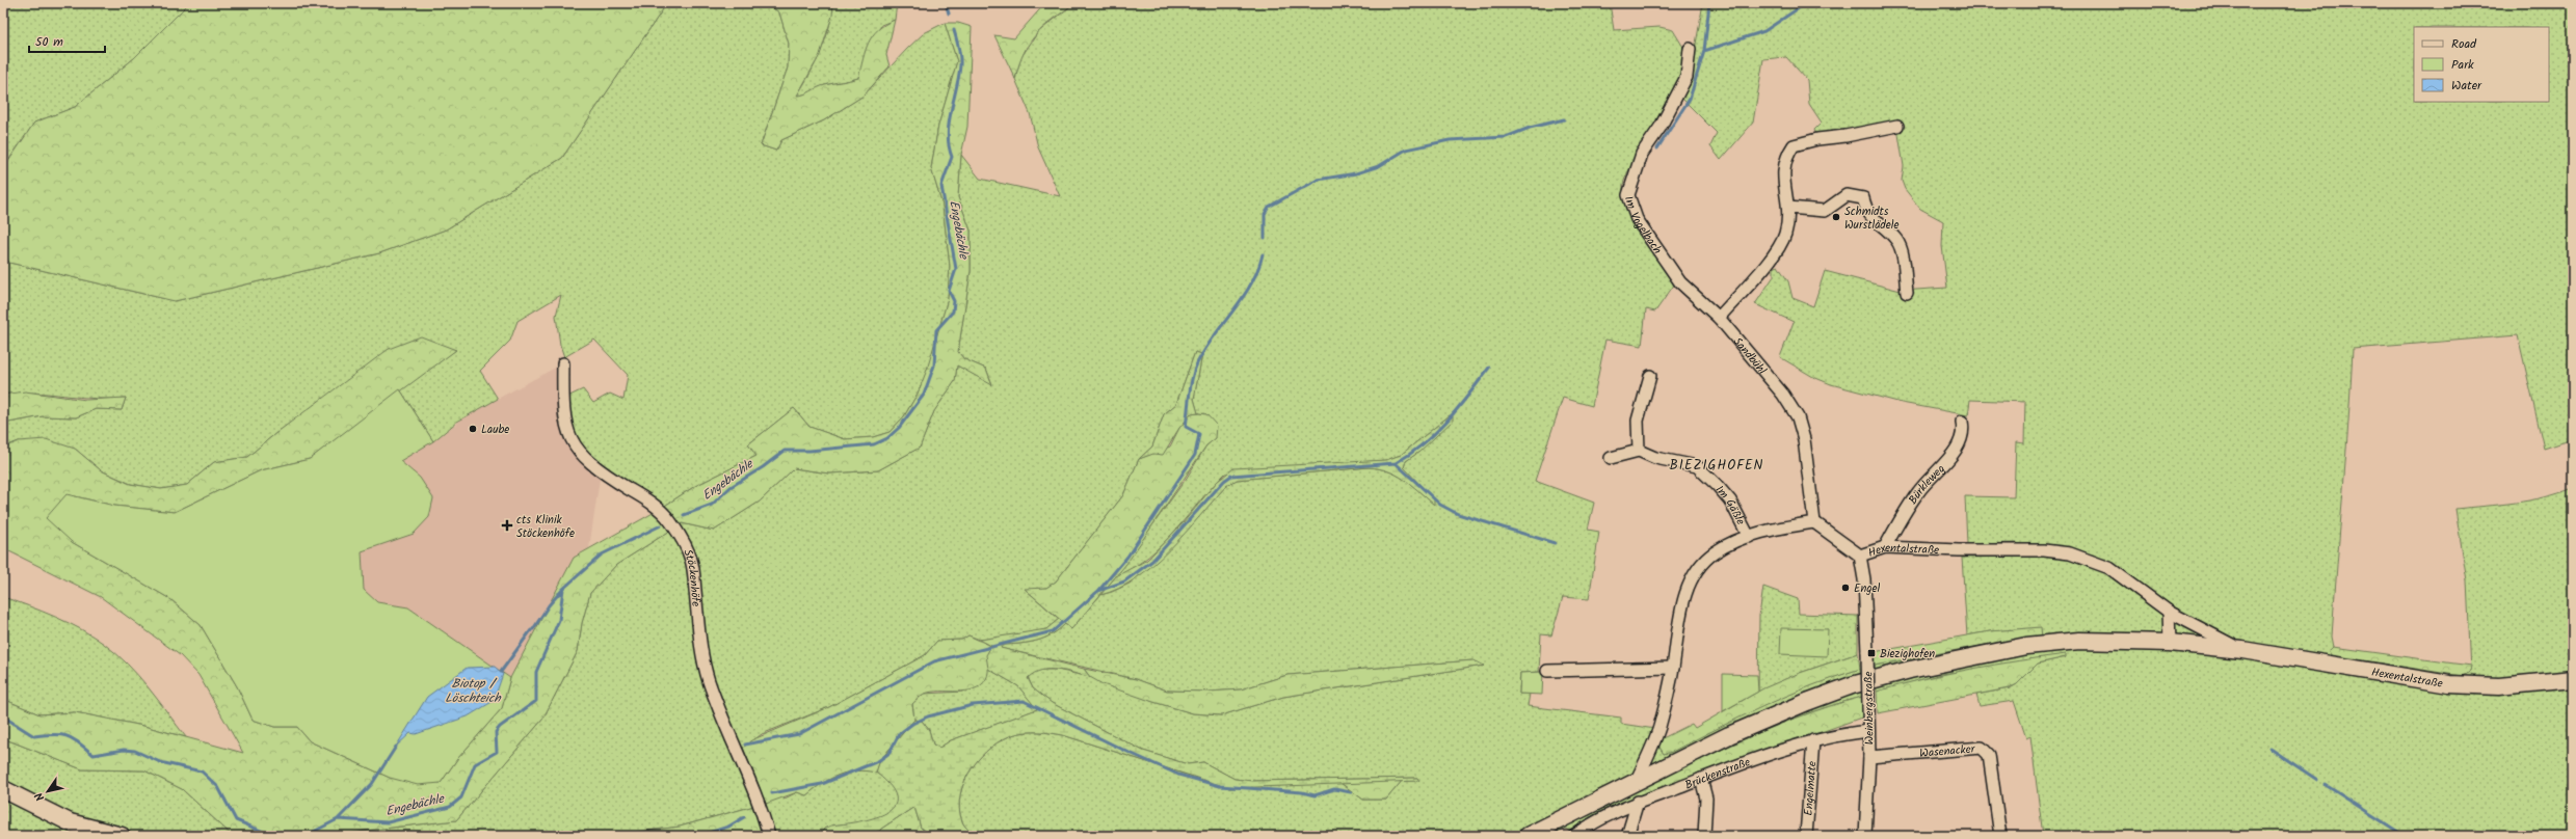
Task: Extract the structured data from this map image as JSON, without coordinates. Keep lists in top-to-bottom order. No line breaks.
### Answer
{"streets":{"main road":["Hexentalstraße"],"street":["Im Vogelbach","Sandbühl","Bürkleweg","Im Gäßle","Stöckenhöfe","Weinbergstraße","Wasenacker","Brückenstraße","Engelmatte"]},"crossings":[["Im Vogelbach","Sandbühl"],["Sandbühl","Hexentalstraße"],["Bürkleweg","Hexentalstraße"],["Hexentalstraße","Weinbergstraße"],["Weinbergstraße","Wasenacker"],["Weinbergstraße","Brückenstraße"],["Brückenstraße","Engelmatte"]],"districts":["BIEZIGHOFEN"],"water":["Engebächle","Biotop / Löschteich"],"places":{"other":["Schmidts Wurstlädele","Laube","Engel"],"health":["cts Klinik Stöckenhöfe"],"transit":["Biezighofen"]},"legend":["Road","Park","Water"],"scale_bar":"50 m","north":"bottom left"}
